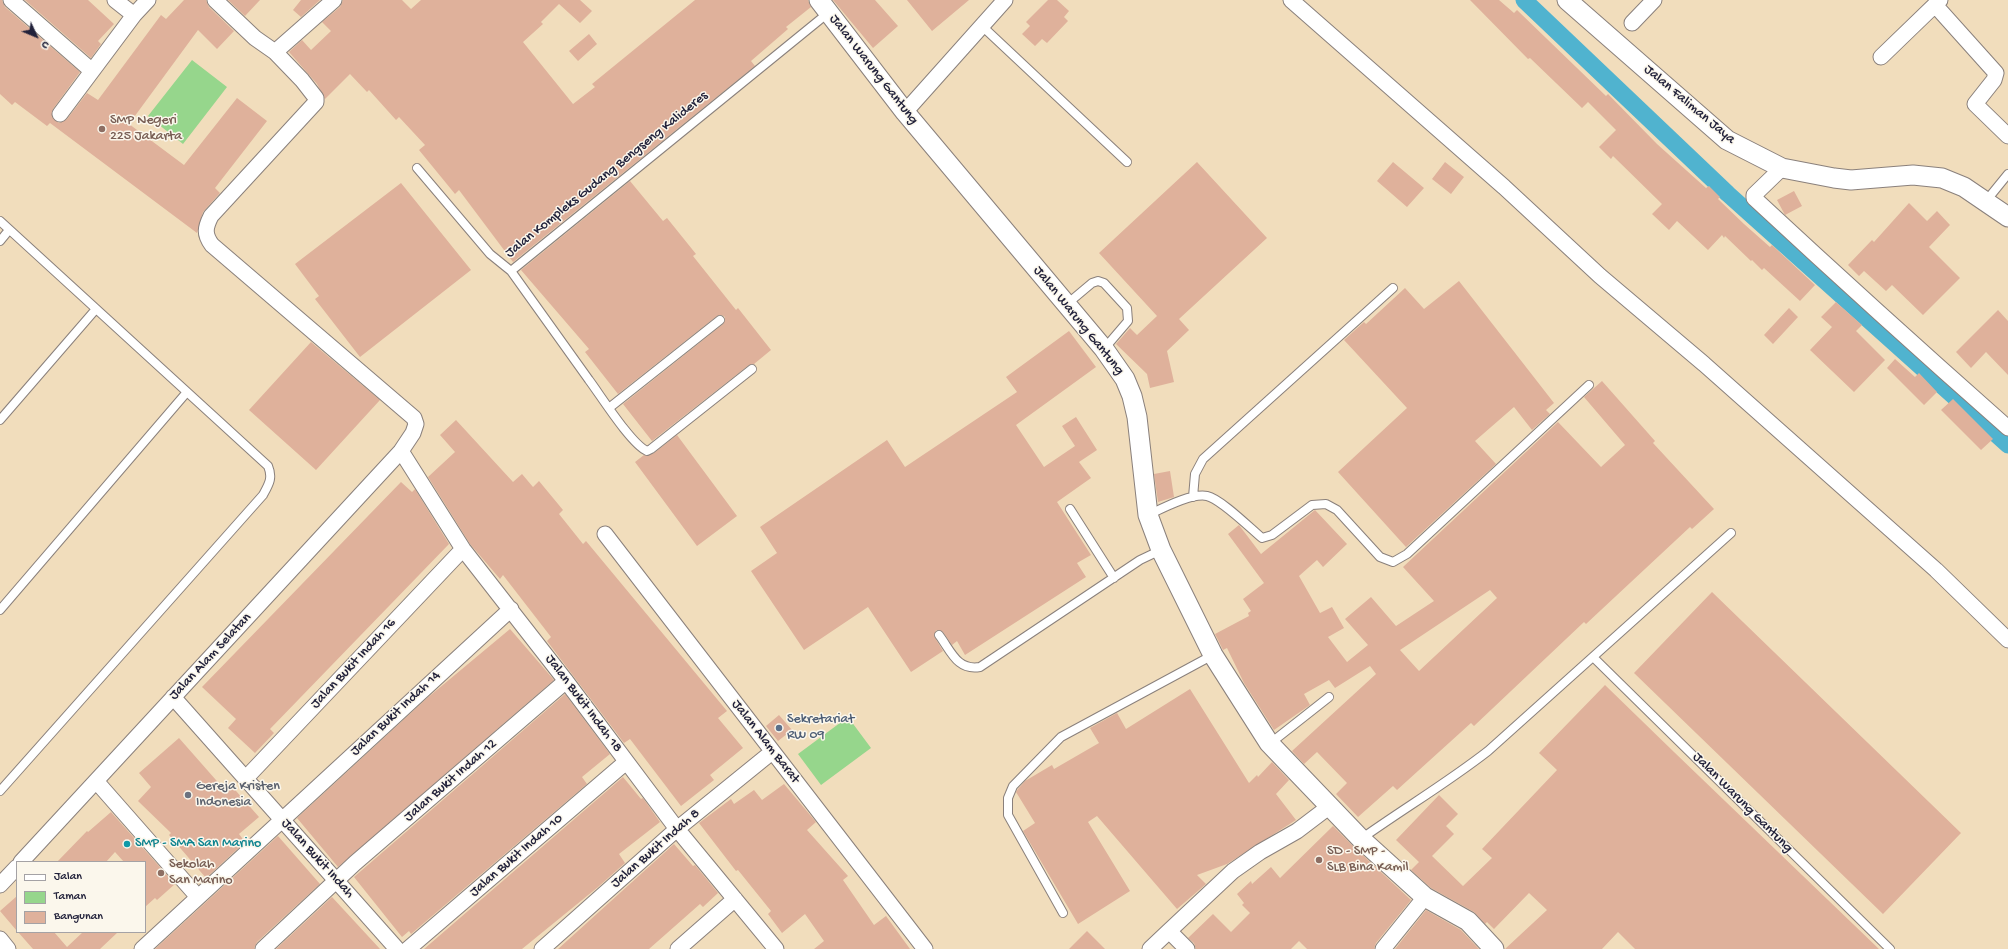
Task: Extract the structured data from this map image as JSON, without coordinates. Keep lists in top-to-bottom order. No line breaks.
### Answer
{"streets":{"street":["Jalan Warung Gantung","Jalan Faliman Jaya","Jalan Alam Selatan","Jalan Bukit Indah 16","Jalan Bukit Indah 18","Jalan Bukit Indah 14","Jalan Alam Barat","Jalan Bukit Indah 12","Jalan Bukit Indah 8","Jalan Bukit Indah 10","Jalan Bukit Indah"],"lane":["Jalan Kompleks Gudang Bengseng Kalideres"]},"crossings":[["Jalan Warung Gantung","Jalan Kompleks Gudang Bengseng Kalideres"],["Jalan Alam Selatan","Jalan Bukit Indah 18"],["Jalan Alam Selatan","Jalan Bukit Indah"],["Jalan Bukit Indah 16","Jalan Bukit Indah 18"],["Jalan Bukit Indah 16","Jalan Bukit Indah"],["Jalan Bukit Indah 18","Jalan Bukit Indah 14"],["Jalan Bukit Indah 18","Jalan Bukit Indah 12"],["Jalan Bukit Indah 18","Jalan Bukit Indah 8"],["Jalan Bukit Indah 18","Jalan Bukit Indah 10"],["Jalan Bukit Indah 14","Jalan Bukit Indah"],["Jalan Alam Barat","Jalan Bukit Indah 8"],["Jalan Bukit Indah 12","Jalan Bukit Indah"]],"places":["SMP Negeri 225 Jakarta","Sekretariat RW 09","Gereja Kristen Indonesia","SMP - SMA San Marino","SD - SMP - SLB Bina Kamil","Sekolah San Marino"],"legend":["Jalan","Taman","Bangunan"],"north":"bottom right"}
